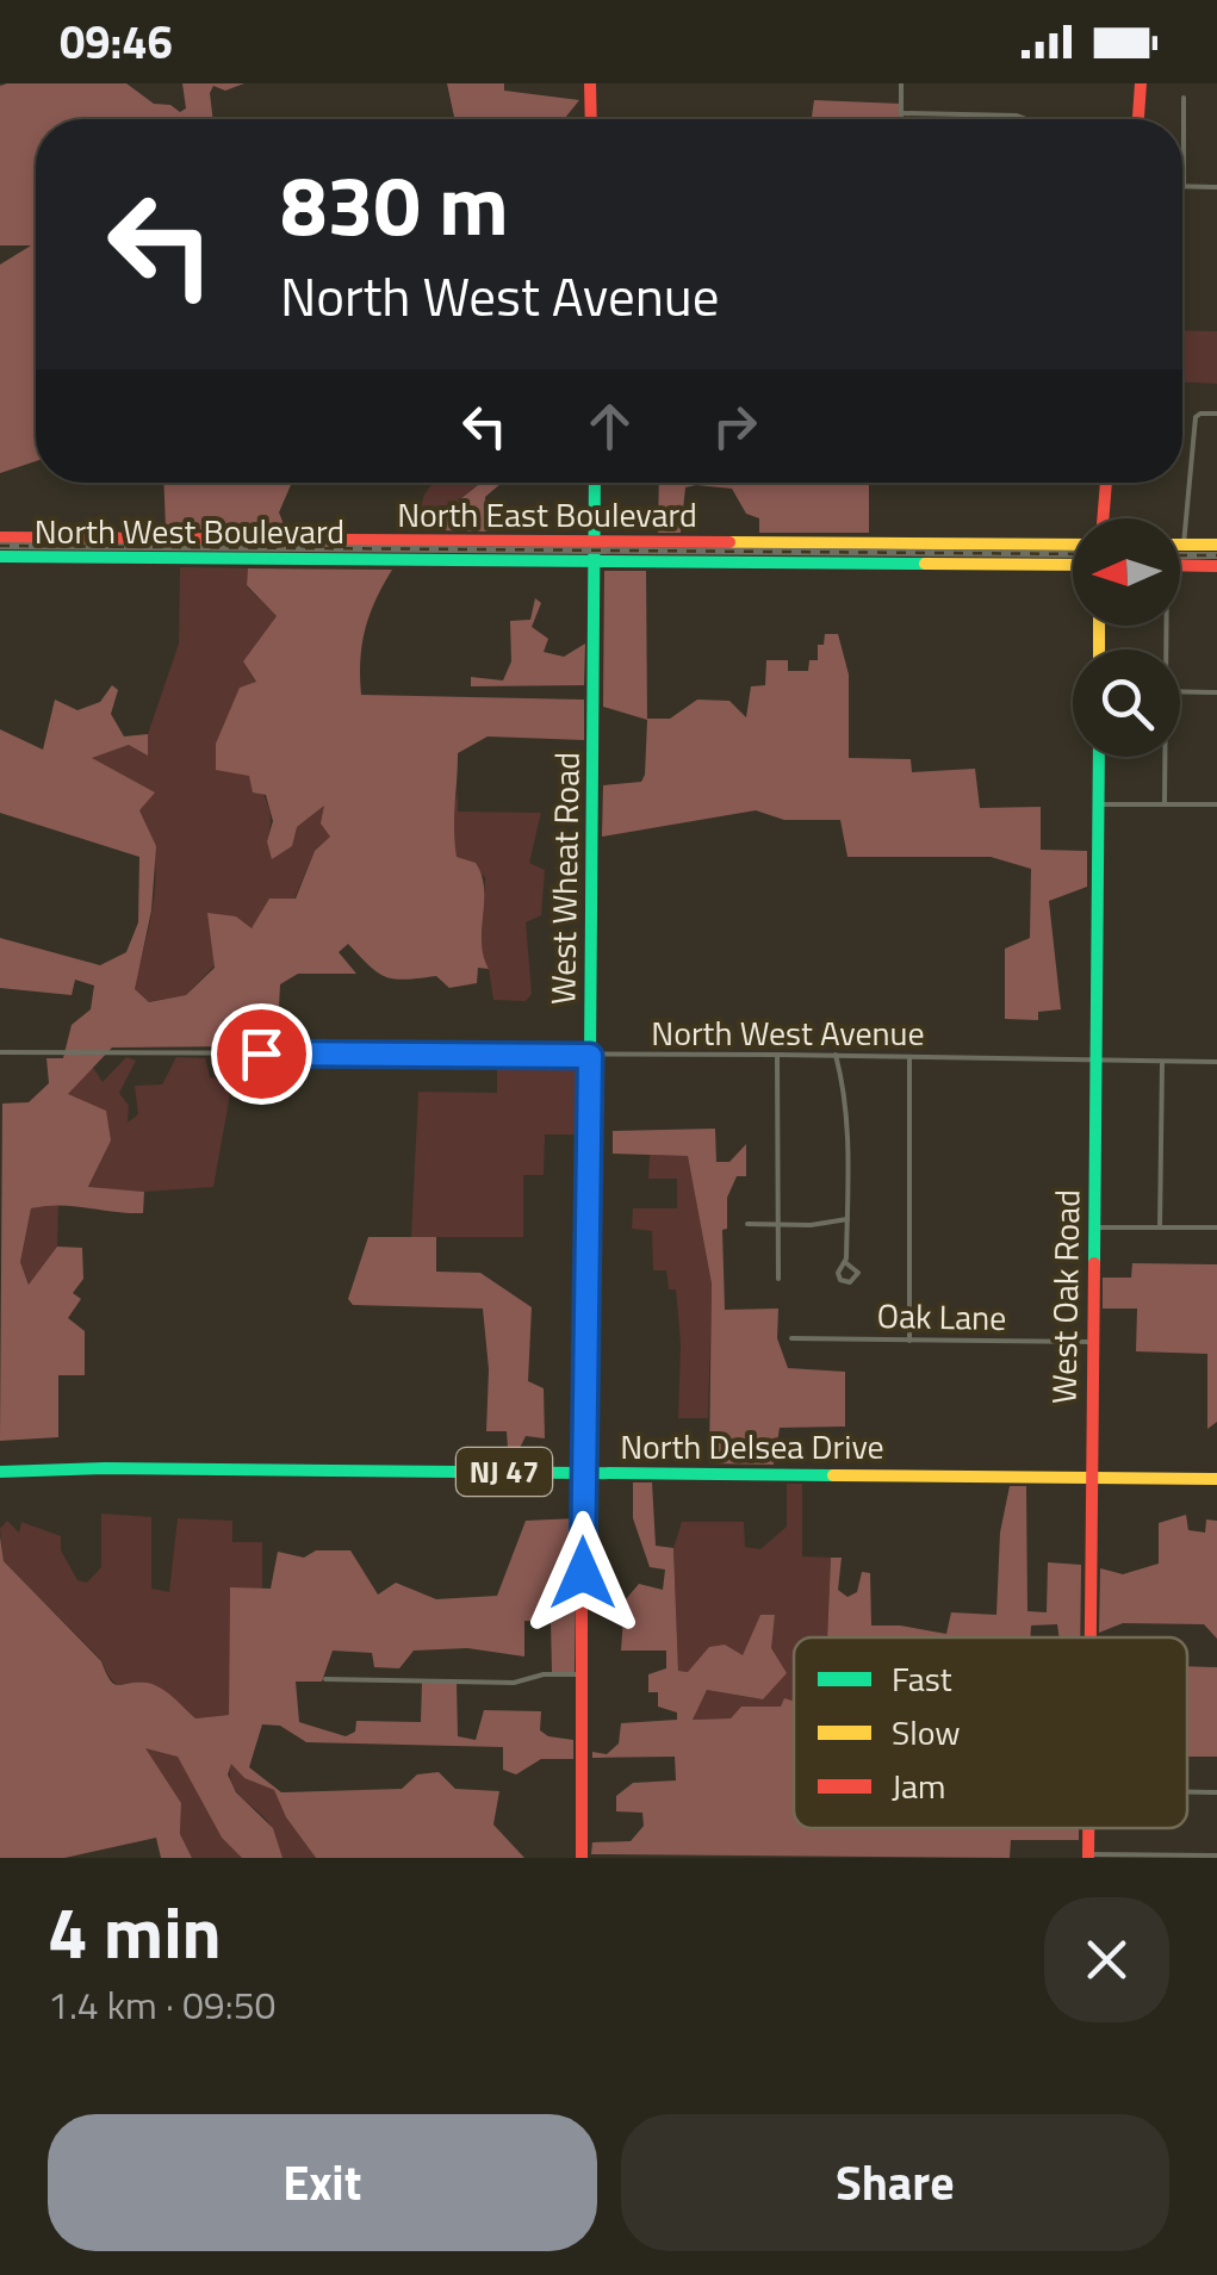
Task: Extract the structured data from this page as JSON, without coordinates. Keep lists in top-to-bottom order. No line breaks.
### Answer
{"streets":{"main road":["North East Boulevard","North West Boulevard","West Wheat Road","West Oak Road","North Delsea Drive","NJ 47"],"street":["North West Avenue","Oak Lane"]},"crossings":[["North East Boulevard","West Wheat Road"],["North West Boulevard","West Wheat Road"],["West Wheat Road","North West Avenue"],["West Wheat Road","North Delsea Drive"],["North West Avenue","West Oak Road"],["West Oak Road","Oak Lane"],["West Oak Road","North Delsea Drive"]],"legend":["Fast","Slow","Jam"],"north":"left","page":{"status":"09:46","turn":["830 m","North West Avenue"],"heading":["4 min","1.4 km · 09:50"],"buttons":["Exit","Share"]}}
